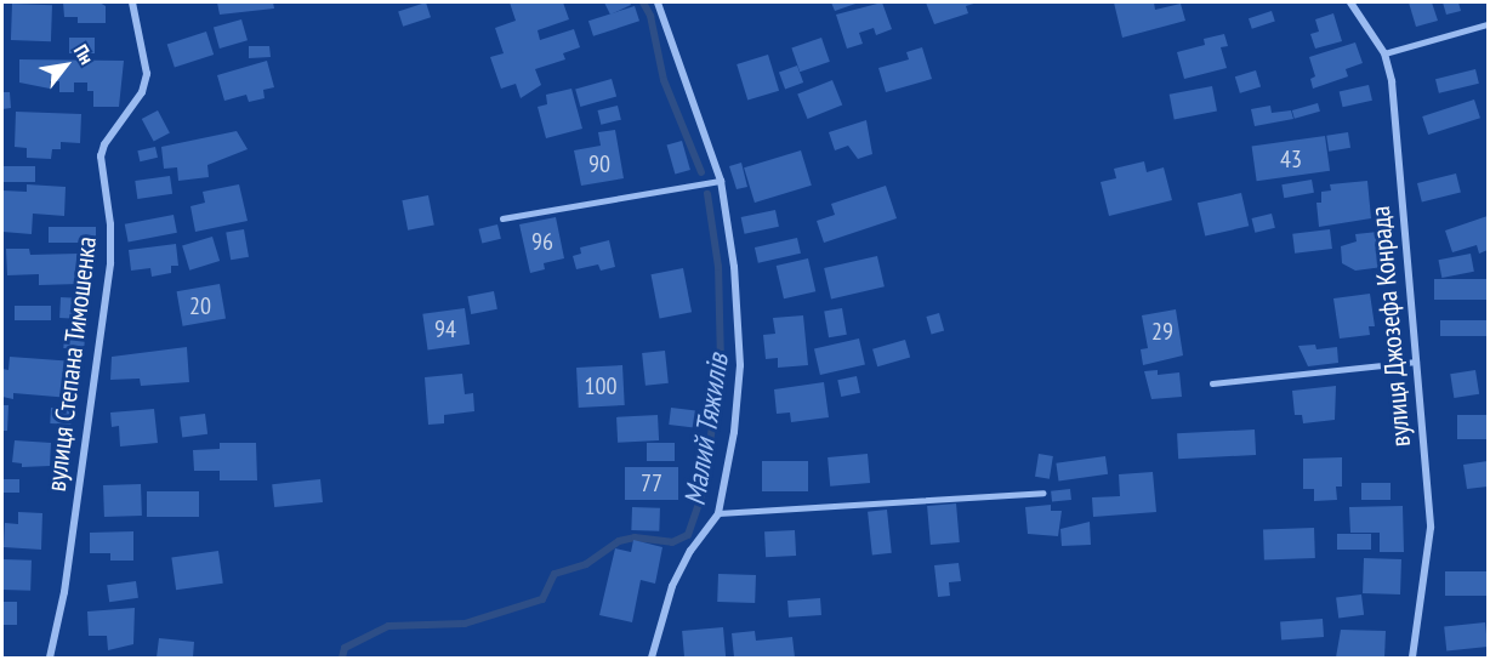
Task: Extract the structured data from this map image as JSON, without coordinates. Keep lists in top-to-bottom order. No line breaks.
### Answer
{"streets":{"street":["вулиця Джозефа Конрада","вулиця Степана Тимошенка"]},"water":["Малий Тяжилів"],"house_numbers":["43","90","96","20","94","29","100","77"],"north":"top right"}
